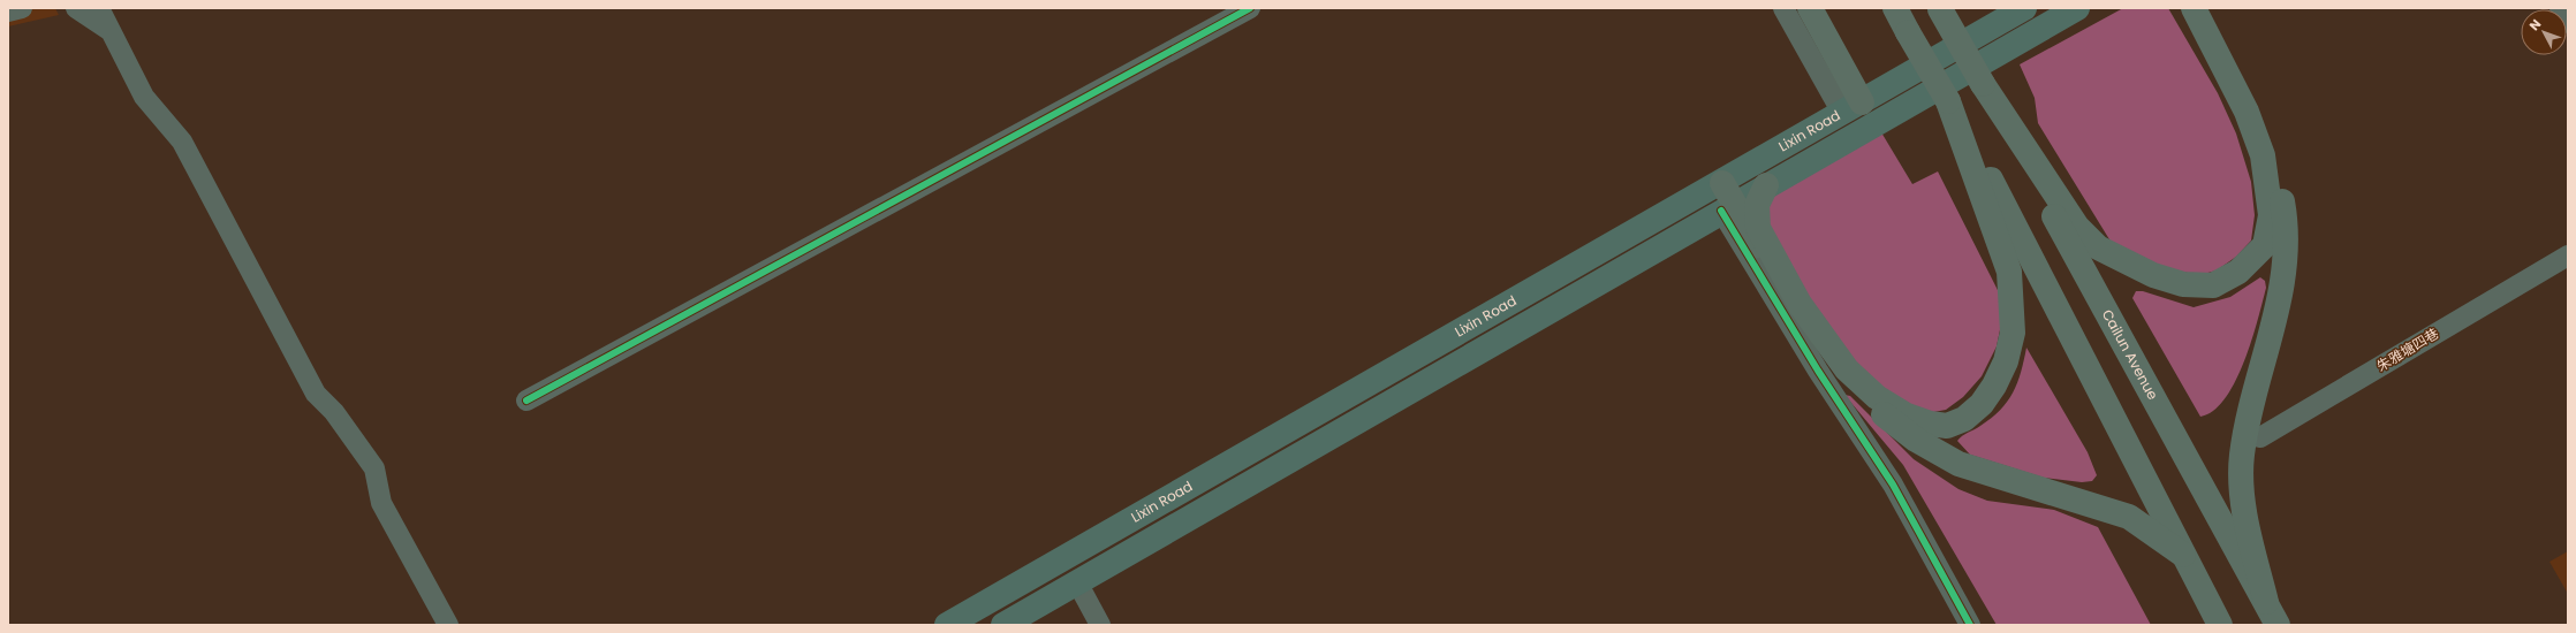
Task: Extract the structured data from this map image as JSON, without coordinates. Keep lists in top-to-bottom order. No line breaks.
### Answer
{"streets":{"highway":["Cailun Avenue"],"main road":["Lixin Road"],"street":["朱雅塘四巷"]},"north":"top left"}
